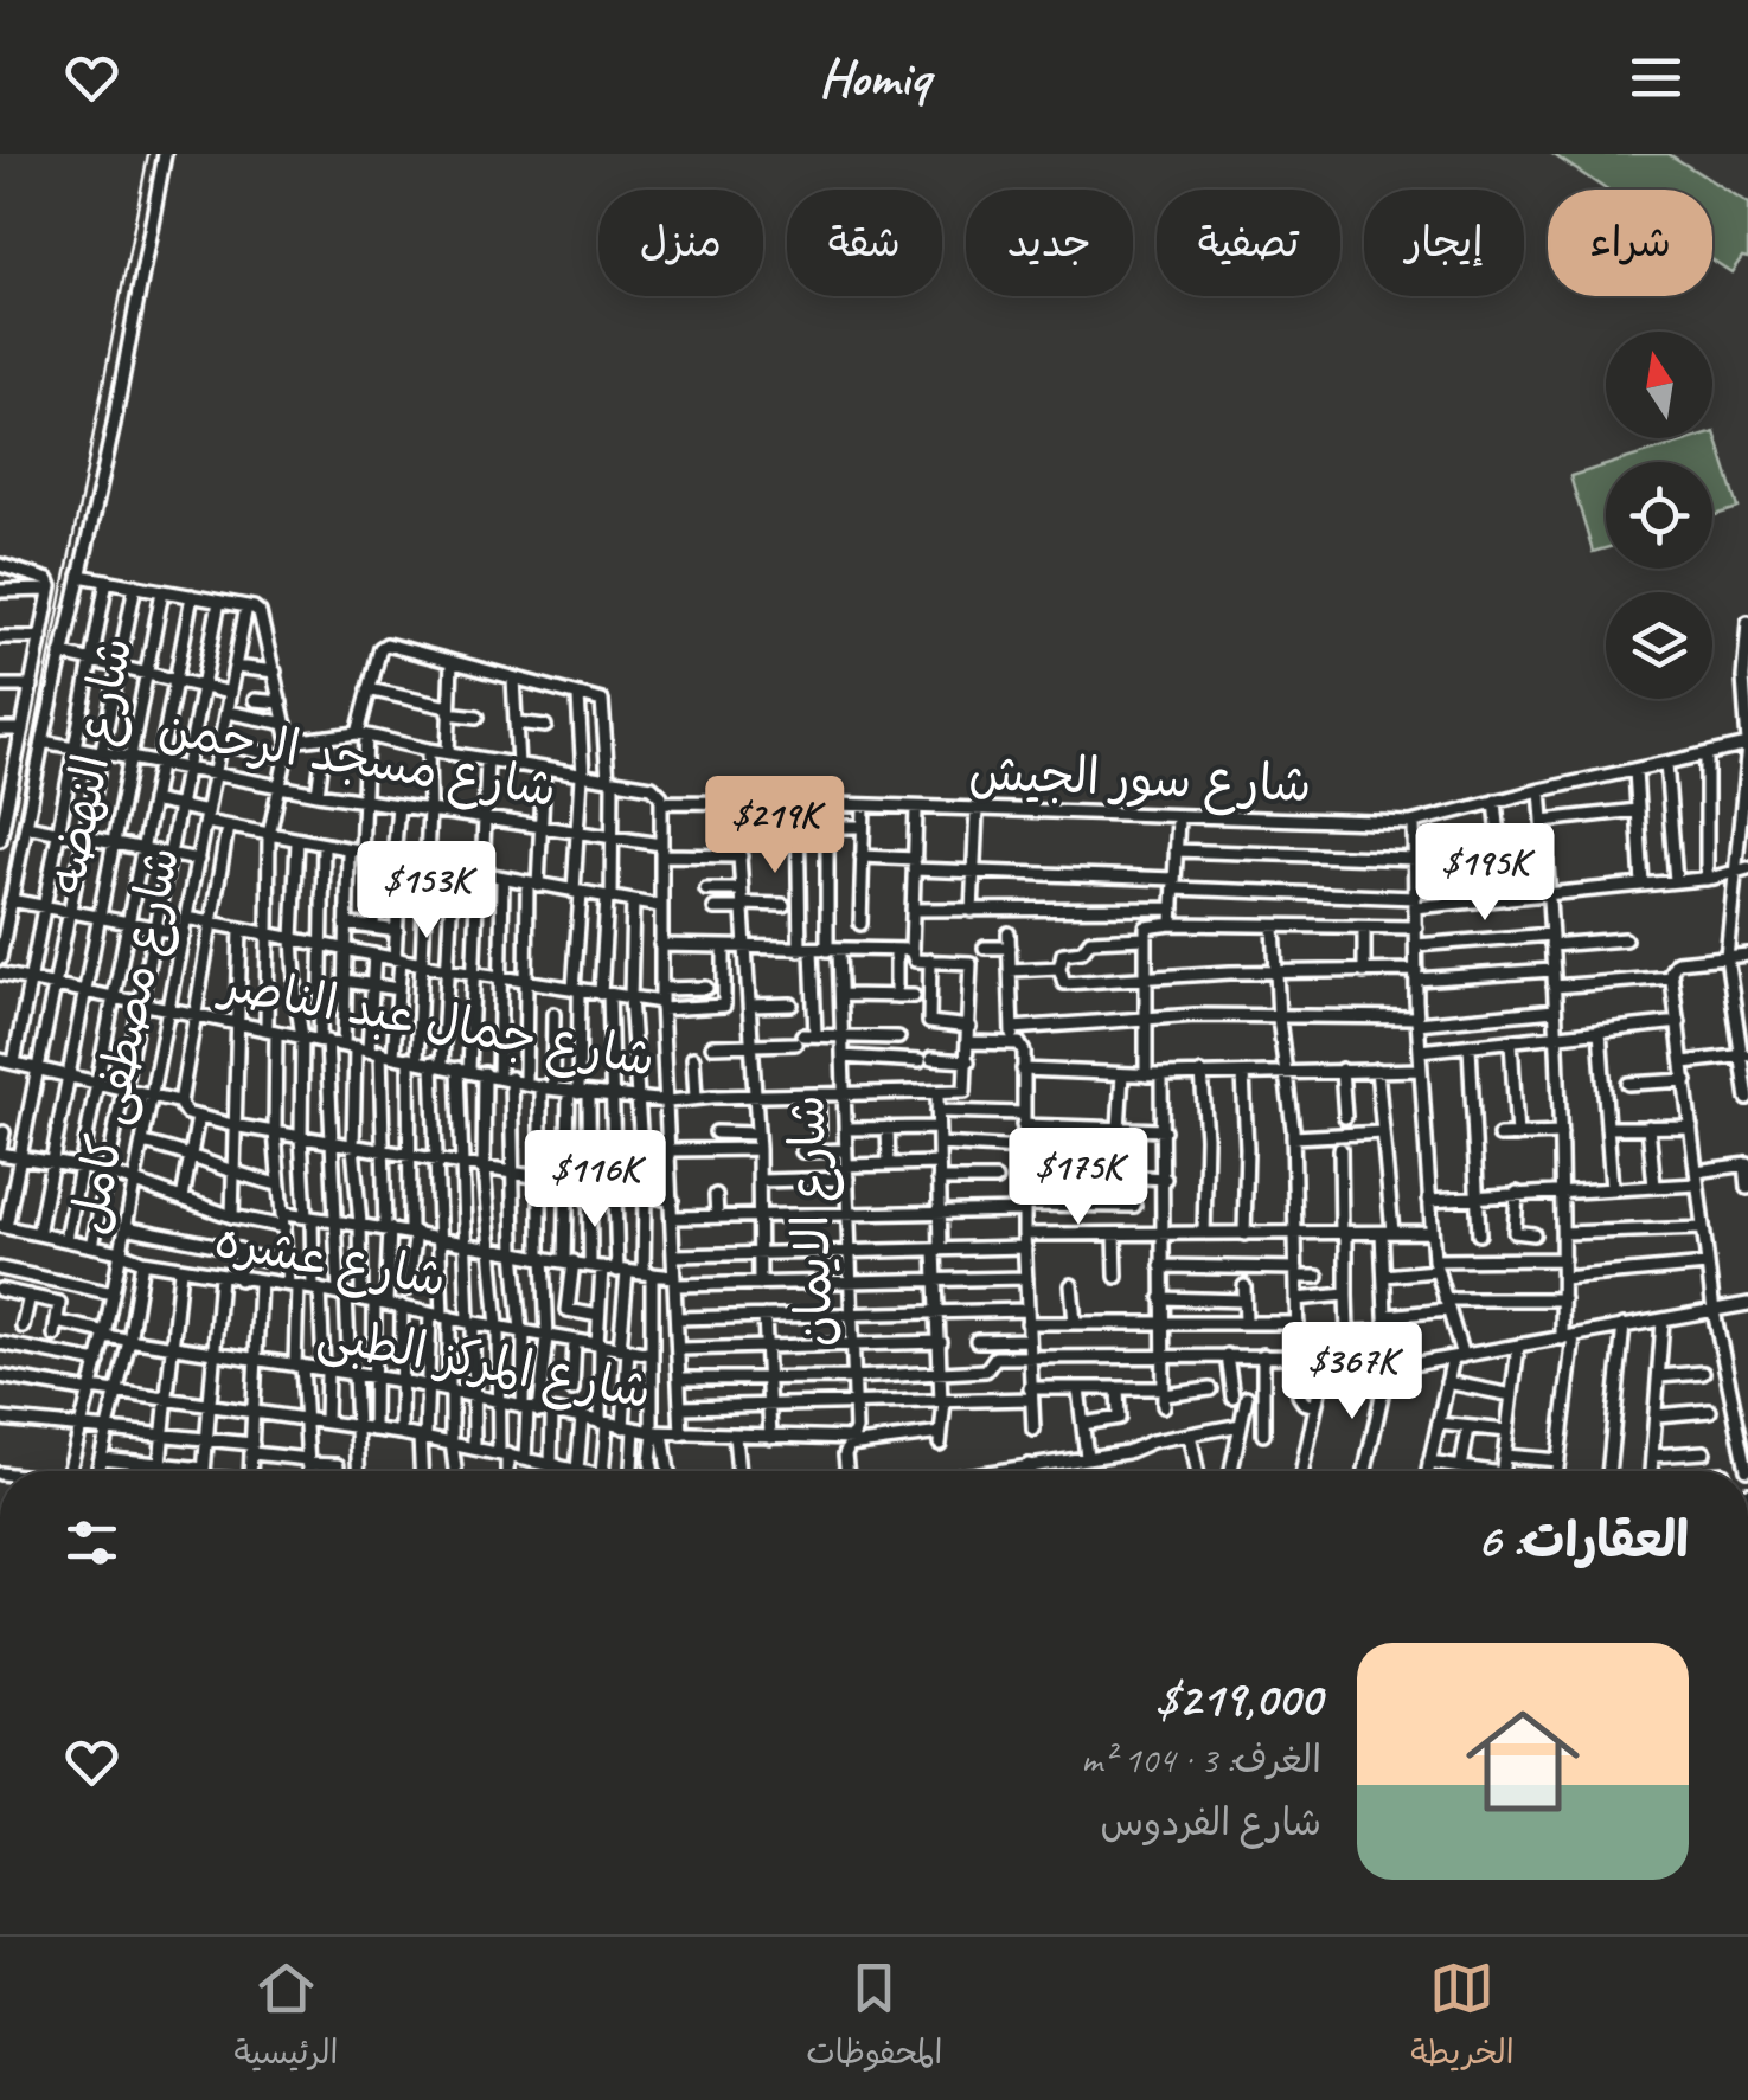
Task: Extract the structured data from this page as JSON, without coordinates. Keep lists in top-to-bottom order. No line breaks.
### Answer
{"streets":{"street":["شارع مسجد الرحمن","شارع النهضه","شارع سور الجيش","شارع جمال عبد الناصر","شارع مصطفى كامل","شارع الايمان","شارع عشره","شارع المركز الطبى"]},"crossings":[["شارع مسجد الرحمن","شارع النهضه"],["شارع مسجد الرحمن","شارع مصطفى كامل"],["شارع النهضه","شارع جمال عبد الناصر"],["شارع النهضه","شارع عشره"],["شارع سور الجيش","شارع الايمان"],["شارع جمال عبد الناصر","شارع مصطفى كامل"],["شارع جمال عبد الناصر","شارع الايمان"],["شارع مصطفى كامل","شارع عشره"],["شارع مصطفى كامل","شارع المركز الطبى"],["شارع الايمان","شارع المركز الطبى"]],"north":"top","page":{"header":"Homiq","chip":["شراء","إيجار","تصفية","جديد","شقة","منزل"],"price":["$219K","$195K","$153K","$175K","$116K","$367K"],"heading":"العقارات: 6","list":[{"name":"$219,000","note":"الغرف: 3 · 104 m² · شارع الفردوس"}],"tabs":["الخريطة","المحفوظات","الرئيسية"]}}
